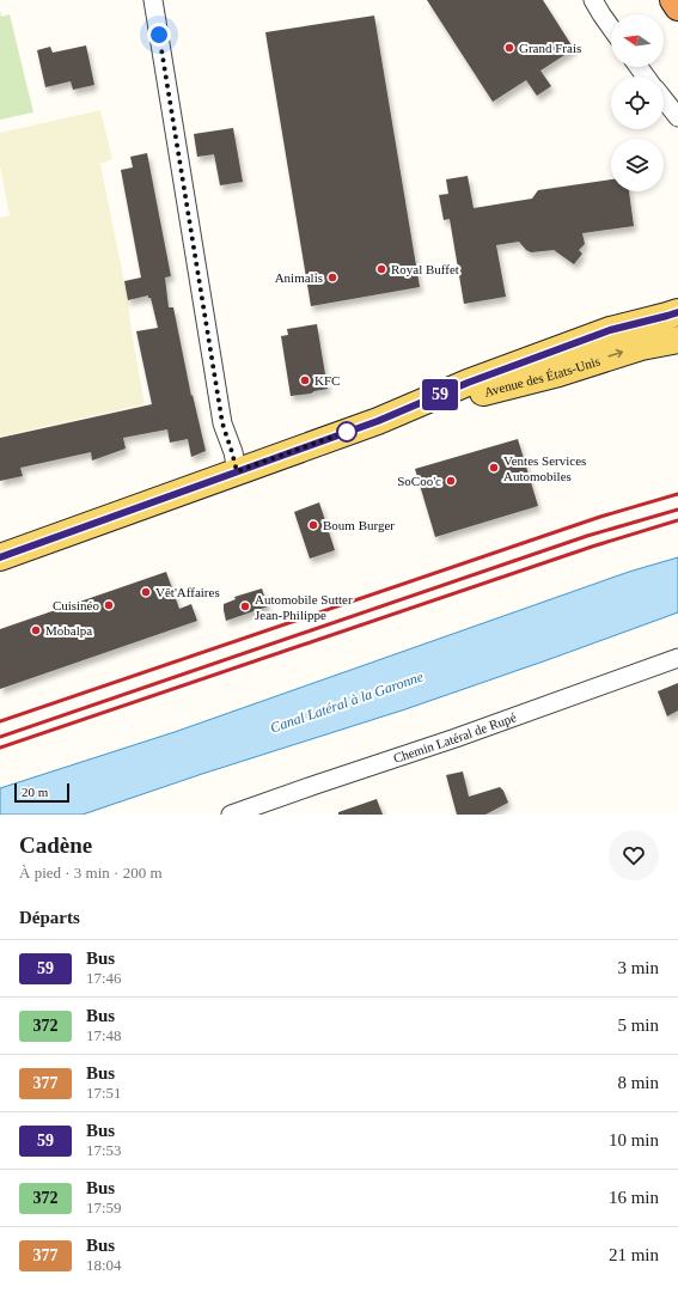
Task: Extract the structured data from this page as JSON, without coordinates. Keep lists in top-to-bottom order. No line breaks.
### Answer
{"streets":{"main road":["Avenue des États-Unis"],"street":["Chemin Latéral de Rupé"]},"water":["Canal Latéral à la Garonne"],"places":["Grand Frais","Royal Buffet","Animalis","KFC","Ventes Services Automobiles","SoCoo'c","Boum Burger","Vêt'Affaires","Cuisinéo","Automobile Sutter Jean-Philippe","Mobalpa"],"lines":["bus line 59"],"scale_bar":"20 m","north":"left","page":{"on_map":"59","scale":"20 m","heading":[["Cadène","À pied · 3 min · 200 m"],"Départs"],"list":[{"mark":"59","name":"Bus","note":"17:46","value":"3 min"},{"mark":"372","name":"Bus","note":"17:48","value":"5 min"},{"mark":"377","name":"Bus","note":"17:51","value":"8 min"},{"mark":"59","name":"Bus","note":"17:53","value":"10 min"},{"mark":"372","name":"Bus","note":"17:59","value":"16 min"},{"mark":"377","name":"Bus","note":"18:04","value":"21 min"}]}}
